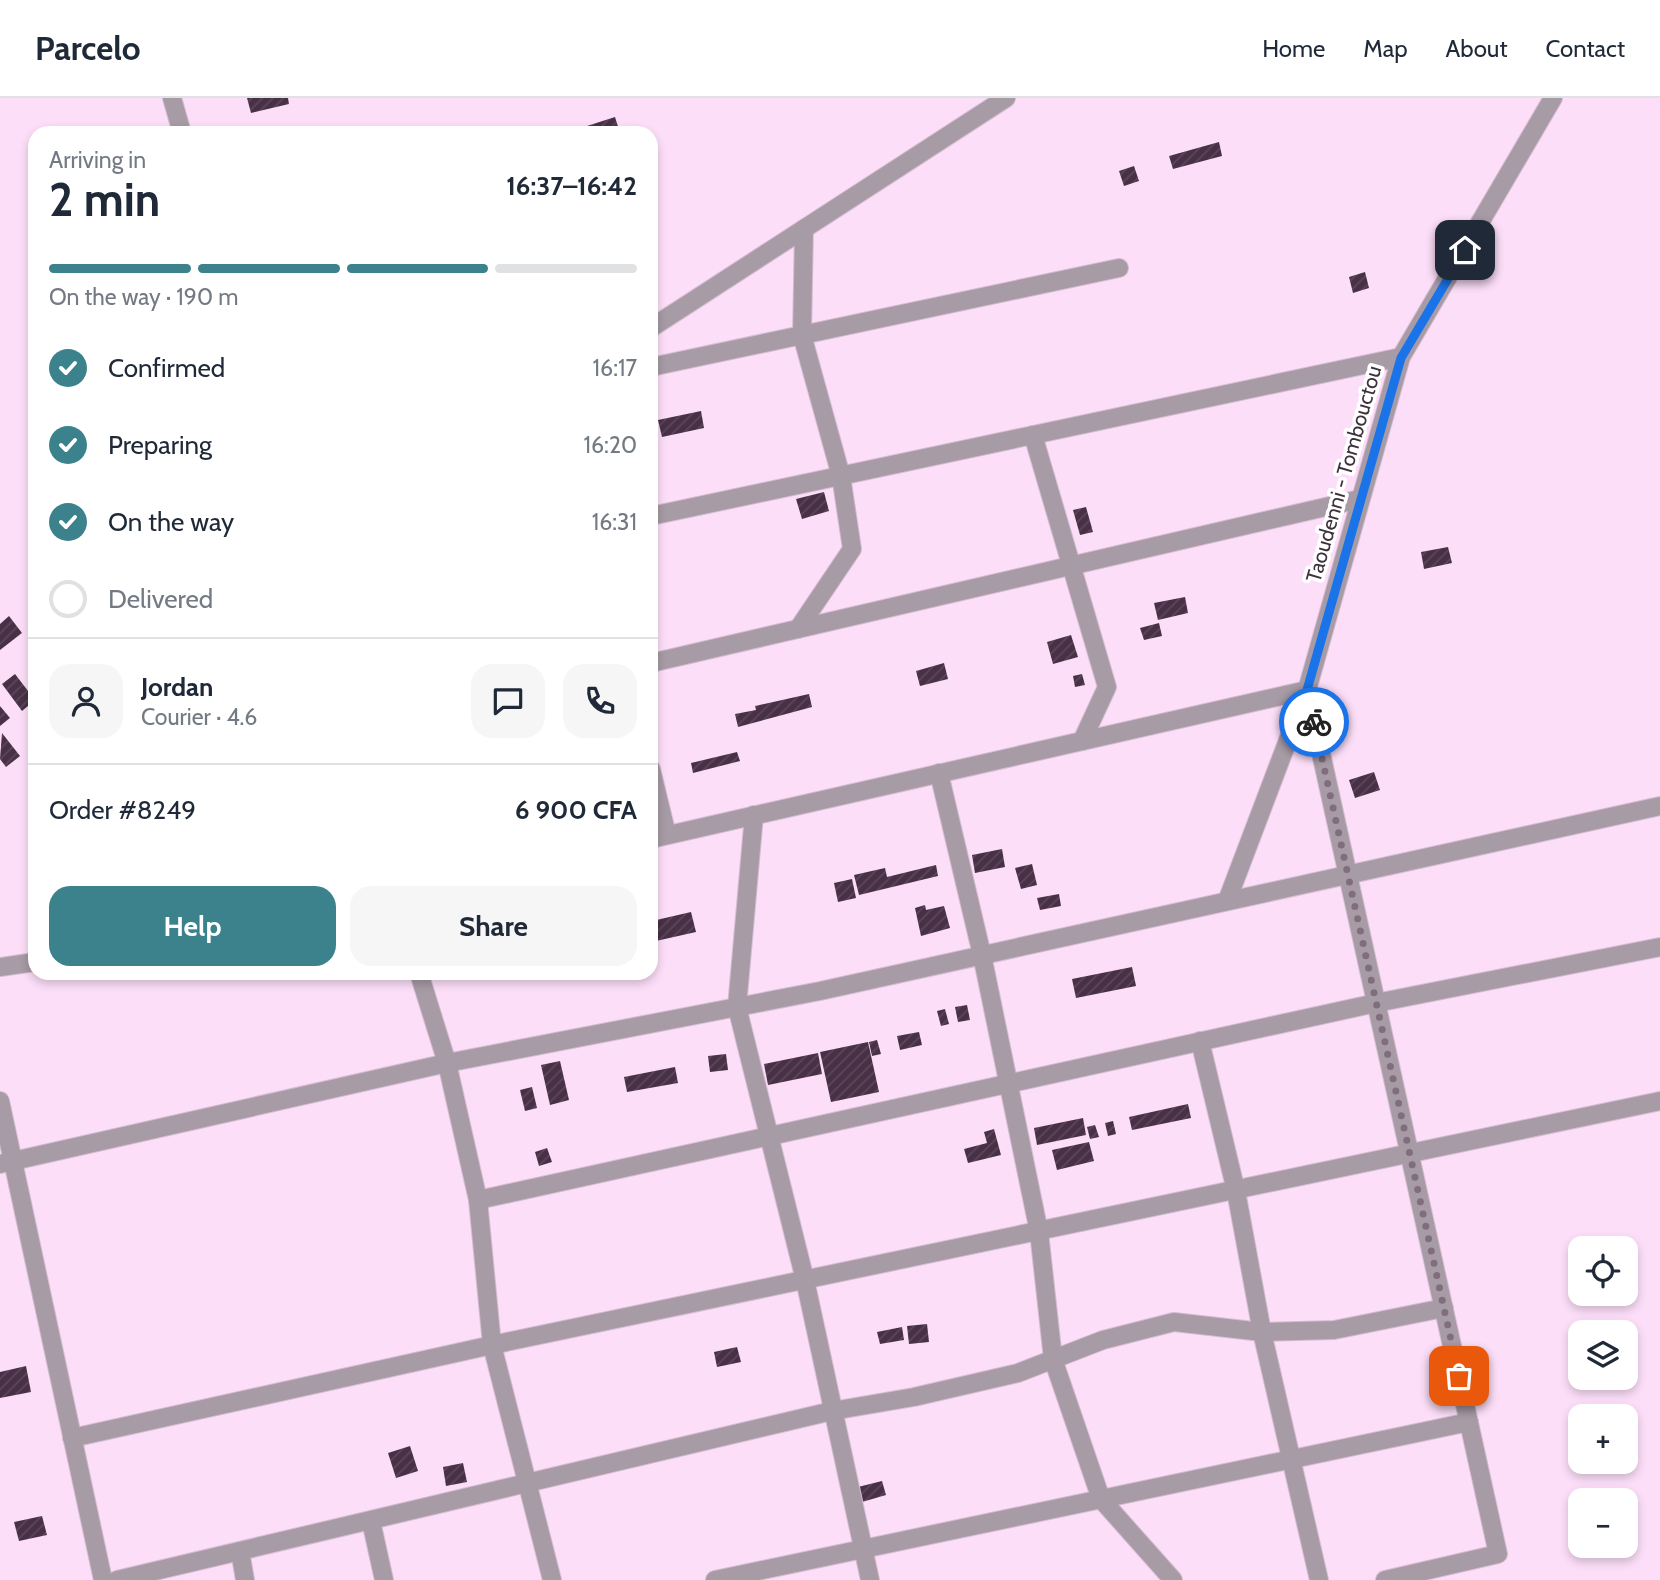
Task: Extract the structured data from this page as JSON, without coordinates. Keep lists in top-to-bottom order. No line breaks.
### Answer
{"streets":{"street":["Taoudenni - Tombouctou"]},"page":{"header":"Parcelo","nav":["Home","Map","About","Contact"],"heading":["2 min","Arriving in","16:37–16:42"],"panel":["Jordan","Courier · 4.6","Order #8249","6 900 CFA"],"bar":"On the way · 190 m","list":[["Confirmed","16:17"],["Preparing","16:20"],["On the way","16:31"],"Delivered"],"buttons":["Help","Share"],"map_buttons":["+","−"]}}
